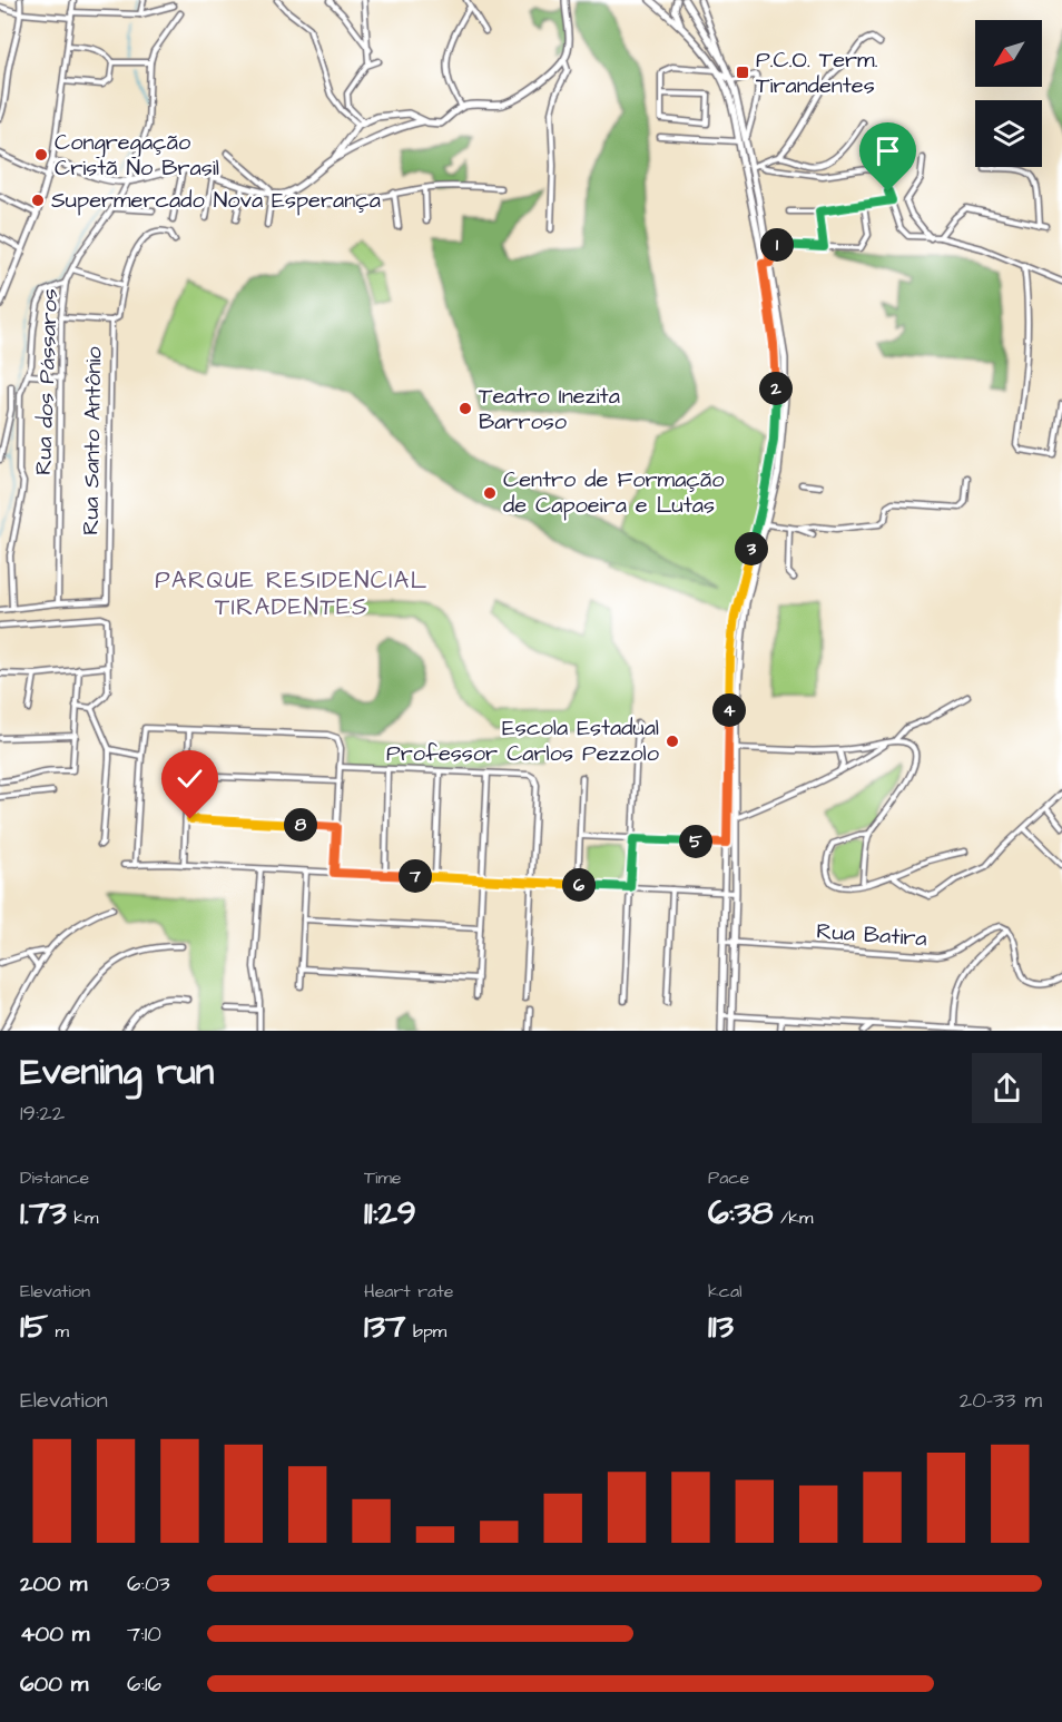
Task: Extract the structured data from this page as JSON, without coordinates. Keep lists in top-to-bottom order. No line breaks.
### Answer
{"streets":{"street":["Rua dos Pássaros","Rua Santo Antônio","Rua Batira"]},"crossings":[["Rua dos Pássaros","Rua Santo Antônio"]],"districts":["PARQUE RESIDENCIAL TIRADENTES"],"places":{"transit":["P.C.O. Term. Tirandentes"],"other":["Congregação Cristã No Brasil","Supermercado Nova Esperança","Teatro Inezita Barroso","Centro de Formação de Capoeira e Lutas","Escola Estadual Professor Carlos Pezzolo"]},"north":"bottom left","page":{"pins":["1","2","3","4","8","5","7","6"],"heading":["Evening run","19:22"],"stats":[["Distance","1.73 km"],["Time","11:29"],["Pace","6:38 /km"],["Elevation","15 m"],["Heart rate","137 bpm"],["kcal","113"]],"chart":["Elevation","20–33 m"],"list":[{"name":"200 m","note":"6:03"},{"name":"400 m","note":"7:10"},{"name":"600 m","note":"6:16"}]}}
